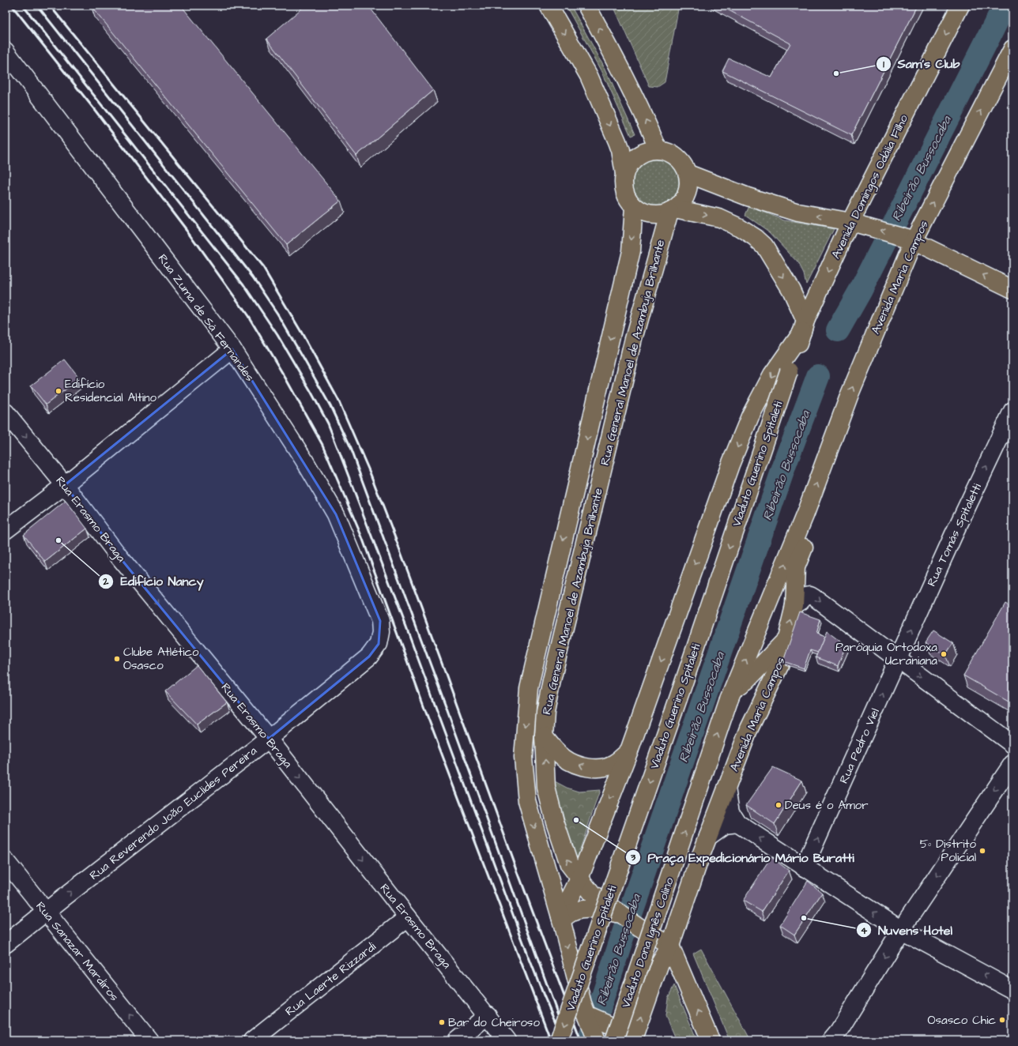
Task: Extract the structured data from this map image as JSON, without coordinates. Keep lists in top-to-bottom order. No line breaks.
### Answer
{"streets":{"main road":["Avenida Domingos Odália Filho","Avenida Maria Campos","Rua General Manoel de Azambuja Brilhante","Viaduto Guerino Spitaleti","Viaduto Dona Ignês Colino"],"street":["Rua Zuma de Sá Fernandes","Rua Erasmo Braga","Rua Tomás Spitaletti","Rua Pedro Viel","Rua Reverendo João Euclides Pereira","Rua Sanazar Mardiros","Rua Laerte Rizzardi"]},"crossings":[["Avenida Domingos Odália Filho","Viaduto Guerino Spitaleti"],["Avenida Maria Campos","Rua General Manoel de Azambuja Brilhante"],["Avenida Maria Campos","Viaduto Dona Ignês Colino"],["Rua Zuma de Sá Fernandes","Rua Reverendo João Euclides Pereira"],["Rua Erasmo Braga","Rua Reverendo João Euclides Pereira"],["Rua Erasmo Braga","Rua Laerte Rizzardi"],["Rua Tomás Spitaletti","Rua Pedro Viel"],["Rua Reverendo João Euclides Pereira","Rua Sanazar Mardiros"]],"one_way":["Avenida Domingos Odália Filho","Rua Erasmo Braga","Rua Tomás Spitaletti","Rua Reverendo João Euclides Pereira","Rua Sanazar Mardiros"],"water":["Ribeirão Bussocaba"],"places":["Sam's Club","Edifício Residencial Altino","Edifício Nancy","Paróquia Ortodoxa Ucraniana","Clube Atlético Osasco","Deus é o Amor","Praça Expedicionário Mário Buratti","5º Distrito Policial","Nuvens Hotel","Osasco Chic","Bar do Cheiroso"]}
